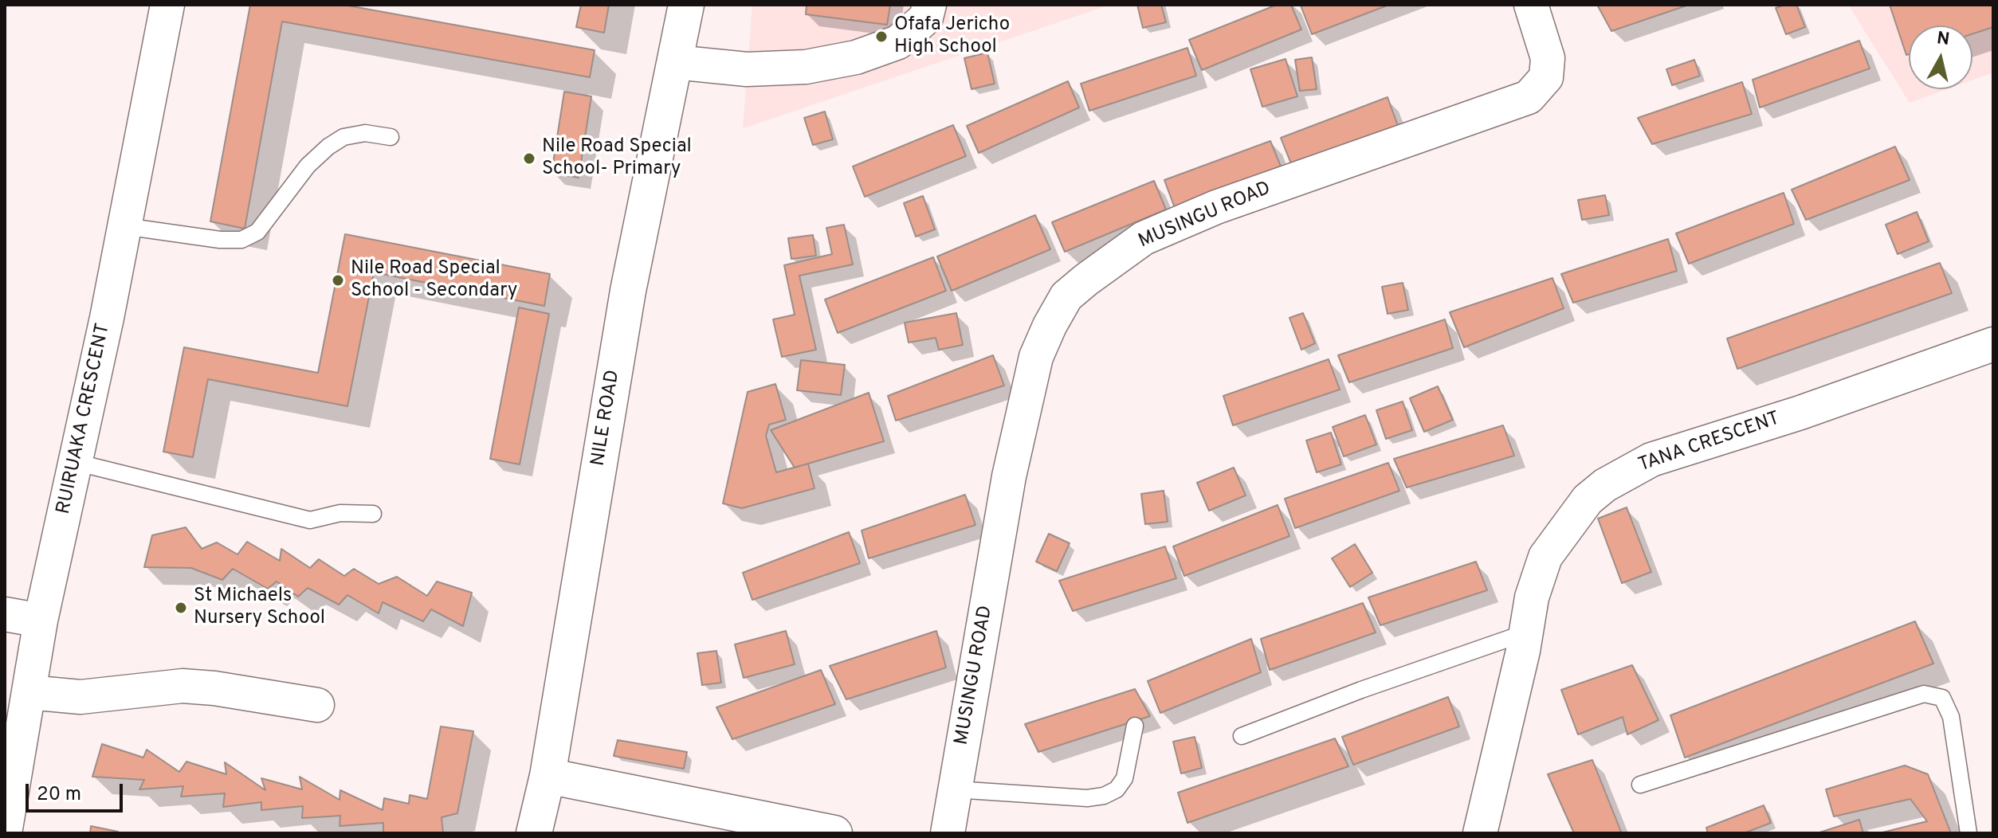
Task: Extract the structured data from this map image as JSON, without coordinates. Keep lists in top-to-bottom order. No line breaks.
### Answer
{"streets":{"street":["MUSINGU ROAD","NILE ROAD","RUIRUAKA CRESCENT","TANA CRESCENT"]},"places":["Ofafa Jericho High School","Nile Road Special School- Primary","Nile Road Special School - Secondary","St Michaels Nursery School"],"scale_bar":"20 m","north":"top"}
